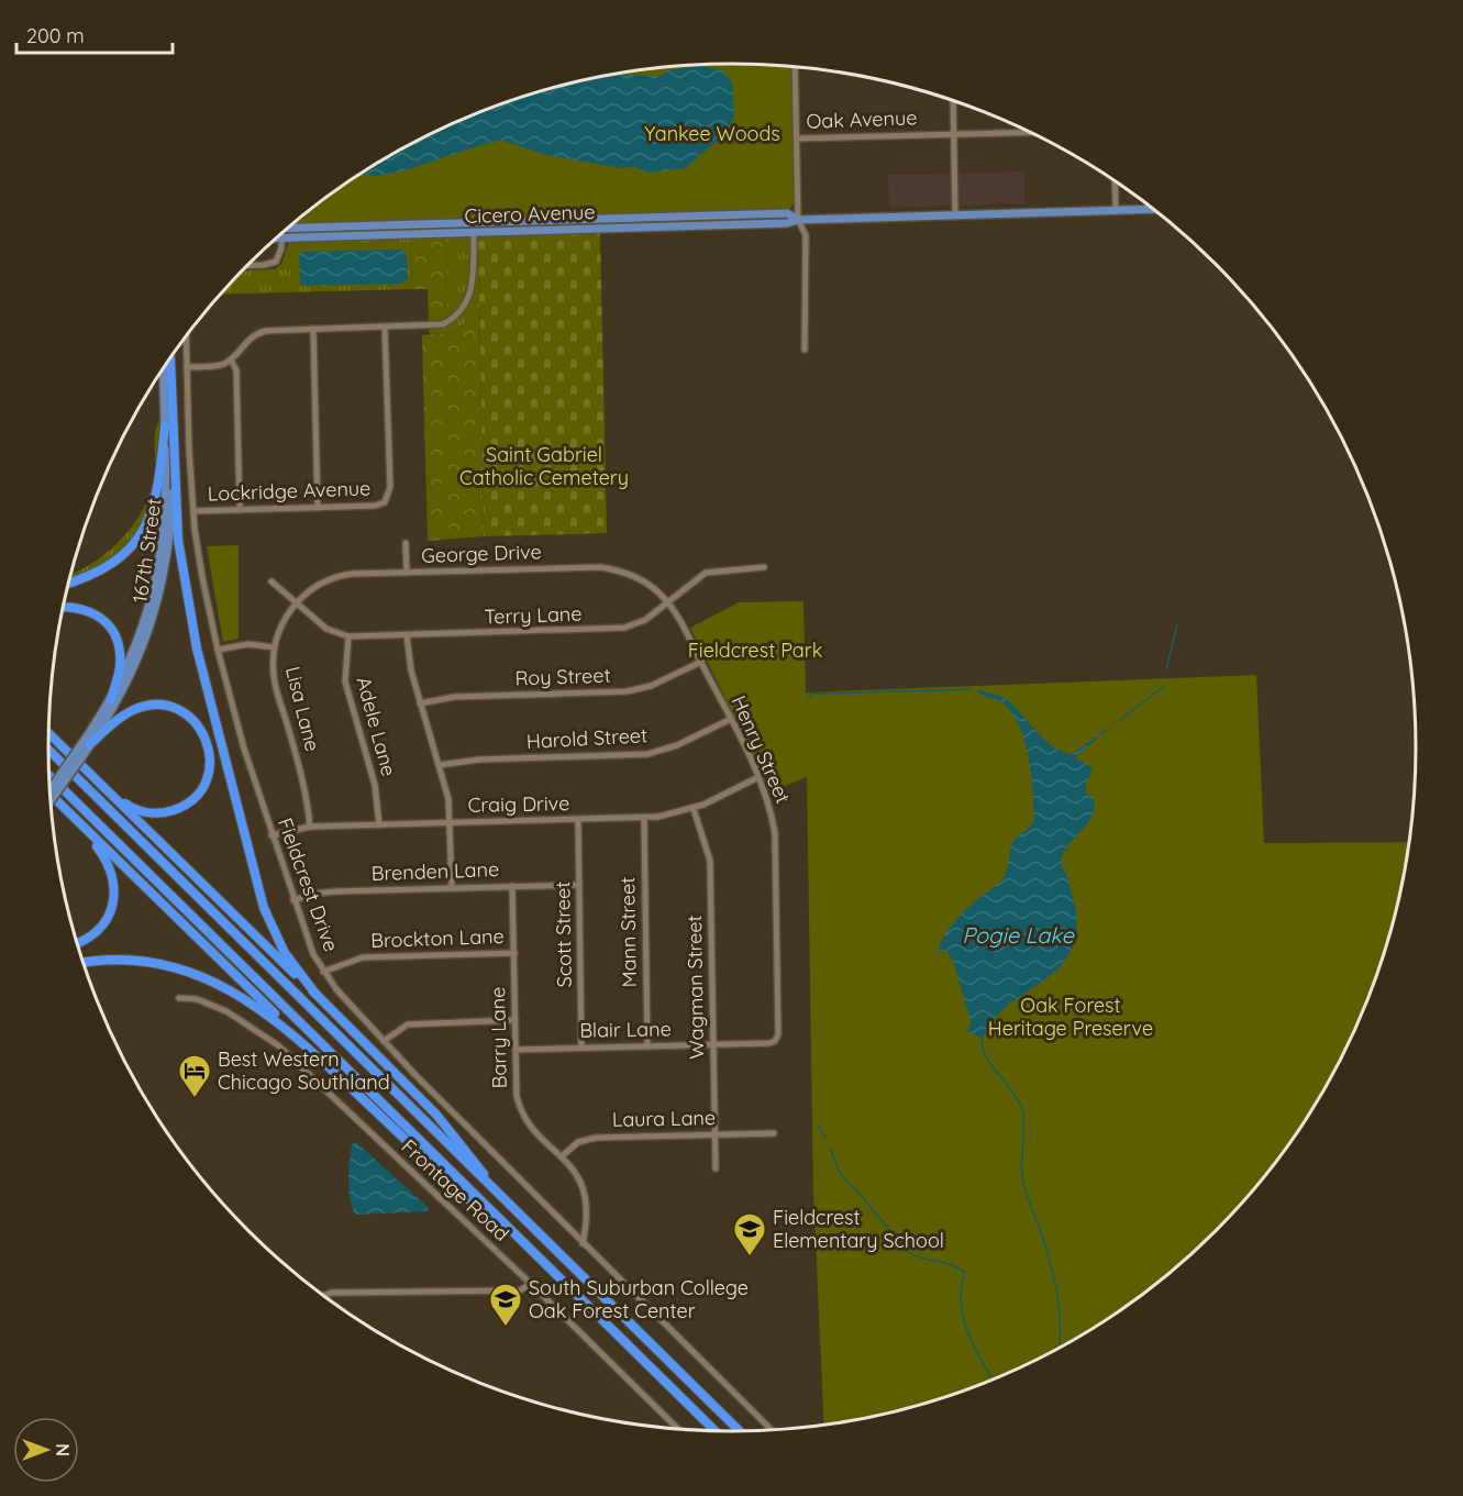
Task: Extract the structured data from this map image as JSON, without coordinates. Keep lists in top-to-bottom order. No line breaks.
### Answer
{"streets":{"main road":["Cicero Avenue","167th Street"],"street":["Oak Avenue","Lockridge Avenue","George Drive","Terry Lane","Roy Street","Lisa Lane","Adele Lane","Harold Street","Henry Street","Craig Drive","Brenden Lane","Fieldcrest Drive","Mann Street","Scott Street","Brockton Lane","Wagman Street","Blair Lane","Barry Lane","Laura Lane","Frontage Road"]},"crossings":[["Lockridge Avenue","Fieldcrest Drive"],["George Drive","Terry Lane"],["George Drive","Lisa Lane"],["George Drive","Henry Street"],["Terry Lane","Lisa Lane"],["Terry Lane","Adele Lane"],["Terry Lane","Henry Street"],["Roy Street","Henry Street"],["Lisa Lane","Craig Drive"],["Adele Lane","Craig Drive"],["Harold Street","Henry Street"],["Henry Street","Craig Drive"],["Henry Street","Blair Lane"],["Craig Drive","Fieldcrest Drive"],["Craig Drive","Mann Street"],["Craig Drive","Scott Street"],["Craig Drive","Wagman Street"],["Brenden Lane","Fieldcrest Drive"],["Brenden Lane","Scott Street"],["Brenden Lane","Barry Lane"],["Fieldcrest Drive","Brockton Lane"],["Fieldcrest Drive","Barry Lane"],["Mann Street","Blair Lane"],["Scott Street","Blair Lane"],["Brockton Lane","Barry Lane"],["Wagman Street","Blair Lane"],["Wagman Street","Laura Lane"],["Blair Lane","Barry Lane"],["Barry Lane","Laura Lane"]],"water":["Pogie Lake"],"parks":["Yankee Woods","Saint Gabriel Catholic Cemetery","Fieldcrest Park","Oak Forest Heritage Preserve"],"places":{"hotel":["Best Western Chicago Southland"],"school or university":["Fieldcrest Elementary School","South Suburban College Oak Forest Center"]},"scale_bar":"200 m","north":"right"}
